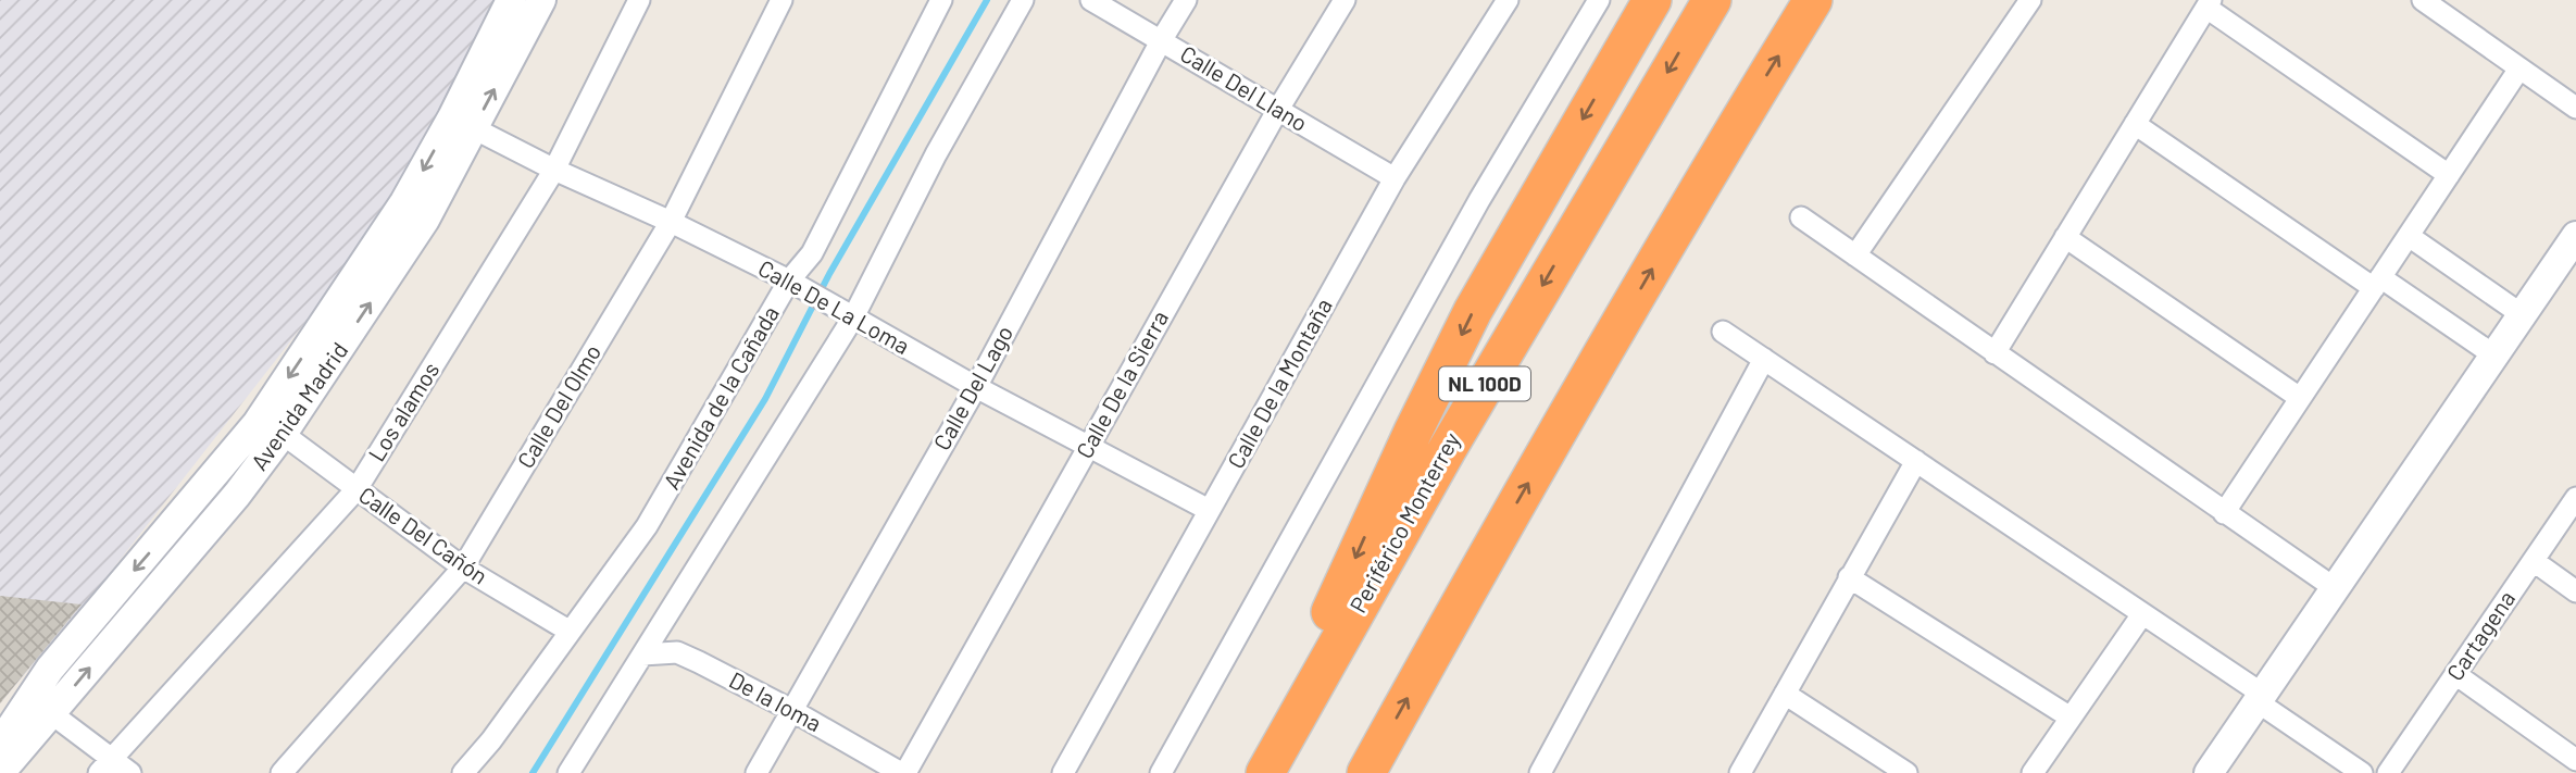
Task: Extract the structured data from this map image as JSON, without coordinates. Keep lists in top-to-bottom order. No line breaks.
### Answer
{"streets":{"highway":["NL 100D","Periférico Monterrey"],"street":["Calle Del Llano","Calle De La Loma","Calle De la Montaña","Calle De la Sierra","Calle Del Lago","Avenida de la Cañada","Avenida Madrid","Calle Del Olmo","Los alamos","Calle Del Cañón","Cartagena","De la loma"]},"crossings":[["Calle Del Llano","Calle De la Montaña"],["Calle Del Llano","Calle De la Sierra"],["Calle Del Llano","Calle Del Lago"],["Calle De La Loma","Calle De la Montaña"],["Calle De La Loma","Calle De la Sierra"],["Calle De La Loma","Calle Del Lago"],["Calle De La Loma","Avenida de la Cañada"],["Calle De La Loma","Avenida Madrid"],["Calle De La Loma","Calle Del Olmo"],["Calle De La Loma","Los alamos"],["Calle De la Sierra","De la loma"],["Calle Del Lago","De la loma"],["Avenida de la Cañada","Calle Del Cañón"],["Avenida Madrid","Calle Del Cañón"],["Calle Del Olmo","Calle Del Cañón"],["Los alamos","Calle Del Cañón"]]}
